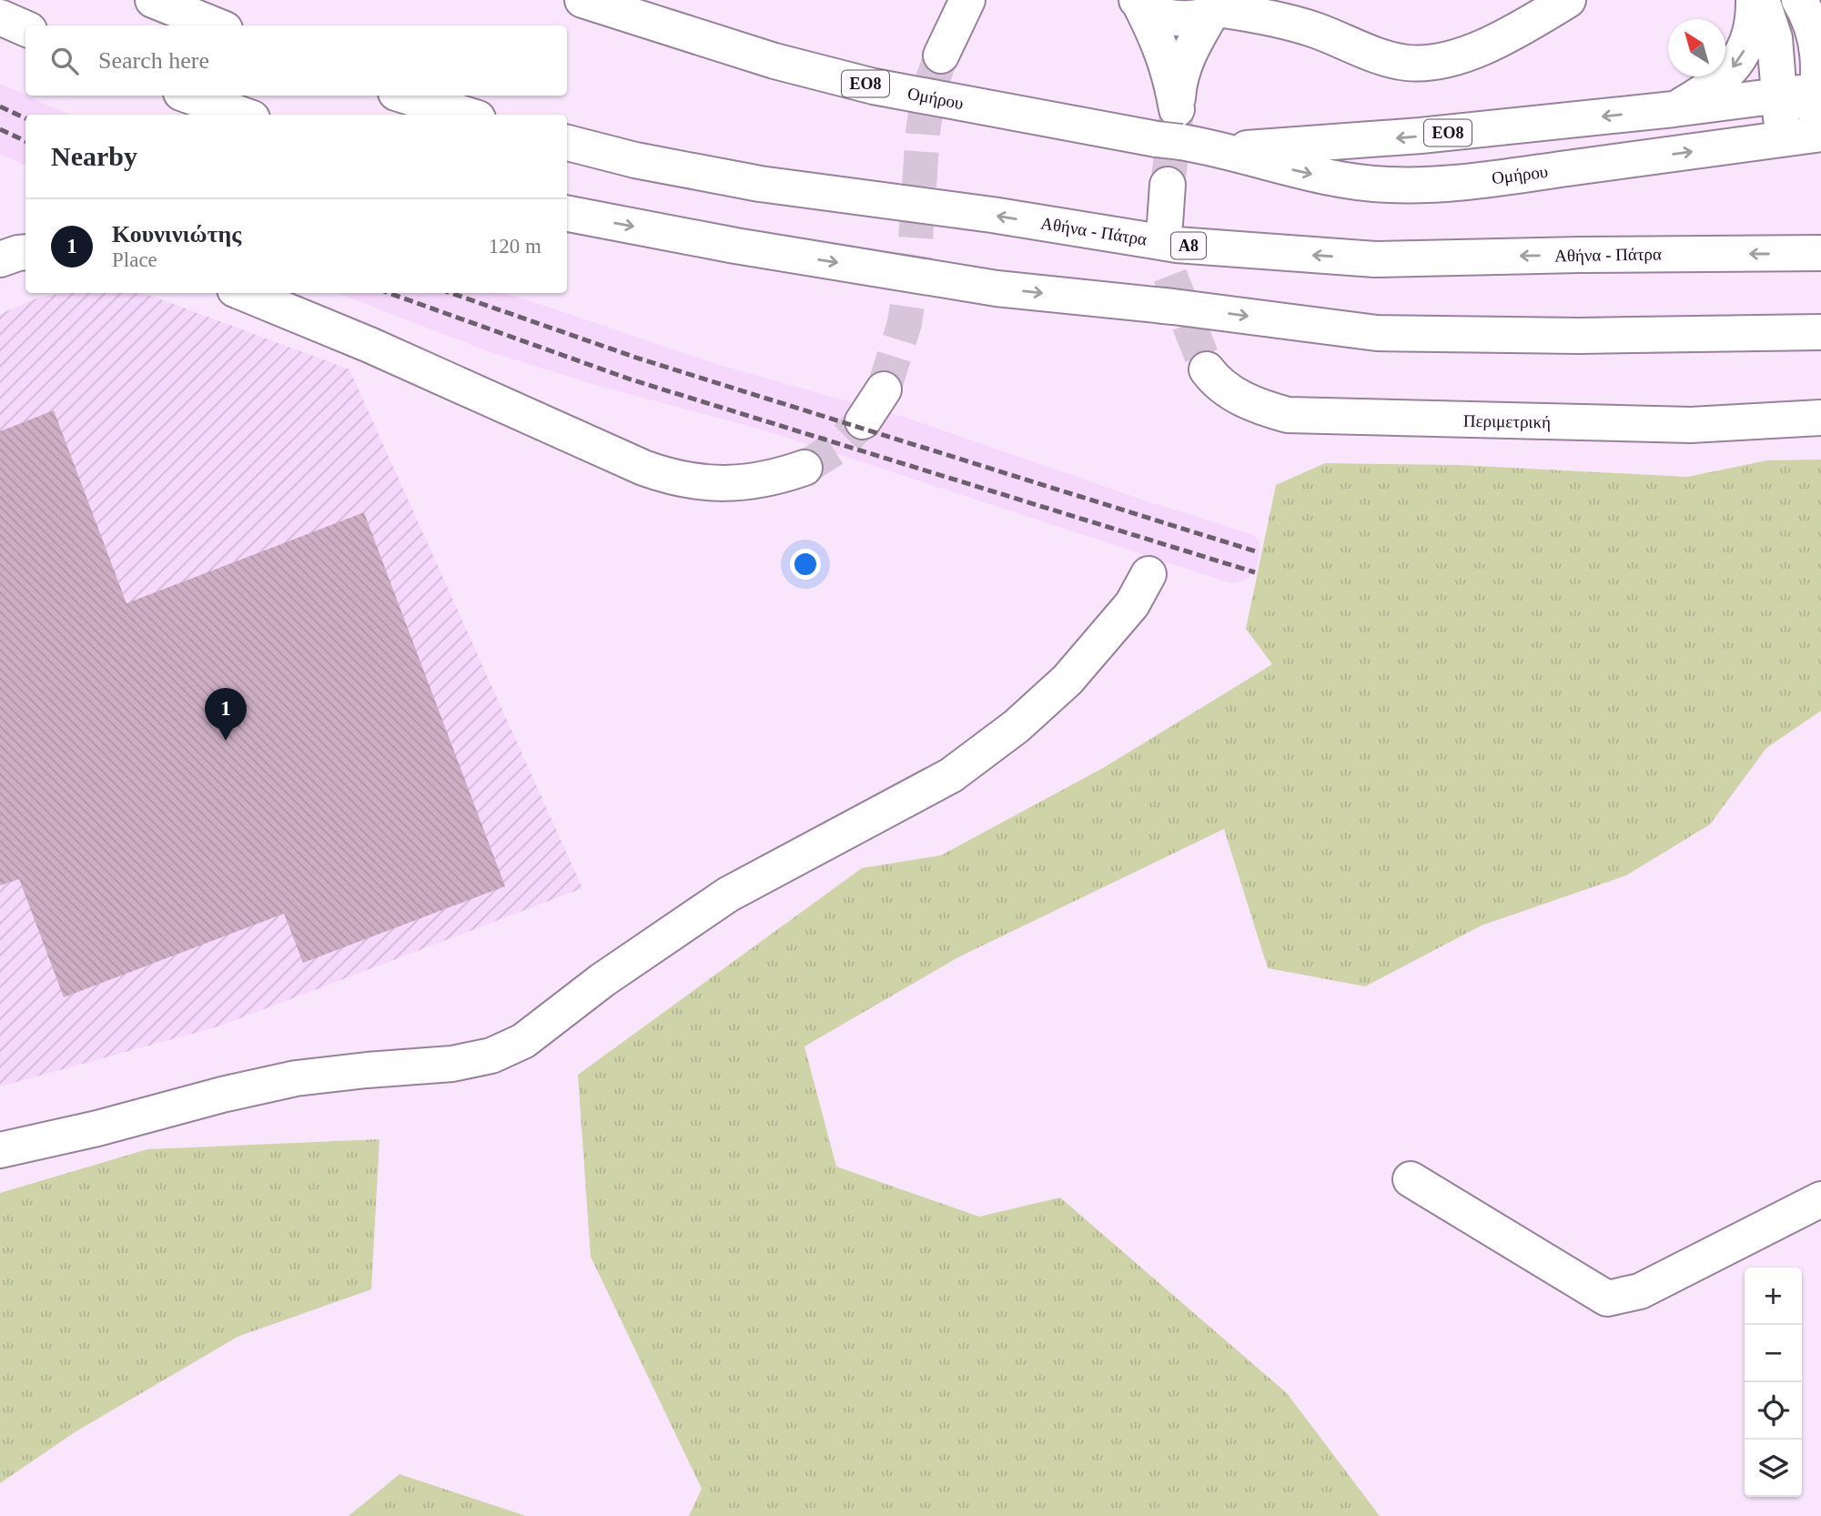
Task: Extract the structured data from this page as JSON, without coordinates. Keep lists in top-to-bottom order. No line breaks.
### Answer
{"streets":{"main road":["ΕΟ8","Ομήρου","Αθήνα - Πάτρα","Α8","Περιμετρική"]},"north":"top left","page":{"search":"Search here","heading":"Nearby","list":[{"mark":"1","name":"Κουνινιώτης","note":"Place","value":"120 m"}],"pins":"1","map_buttons":["+","−"]}}
